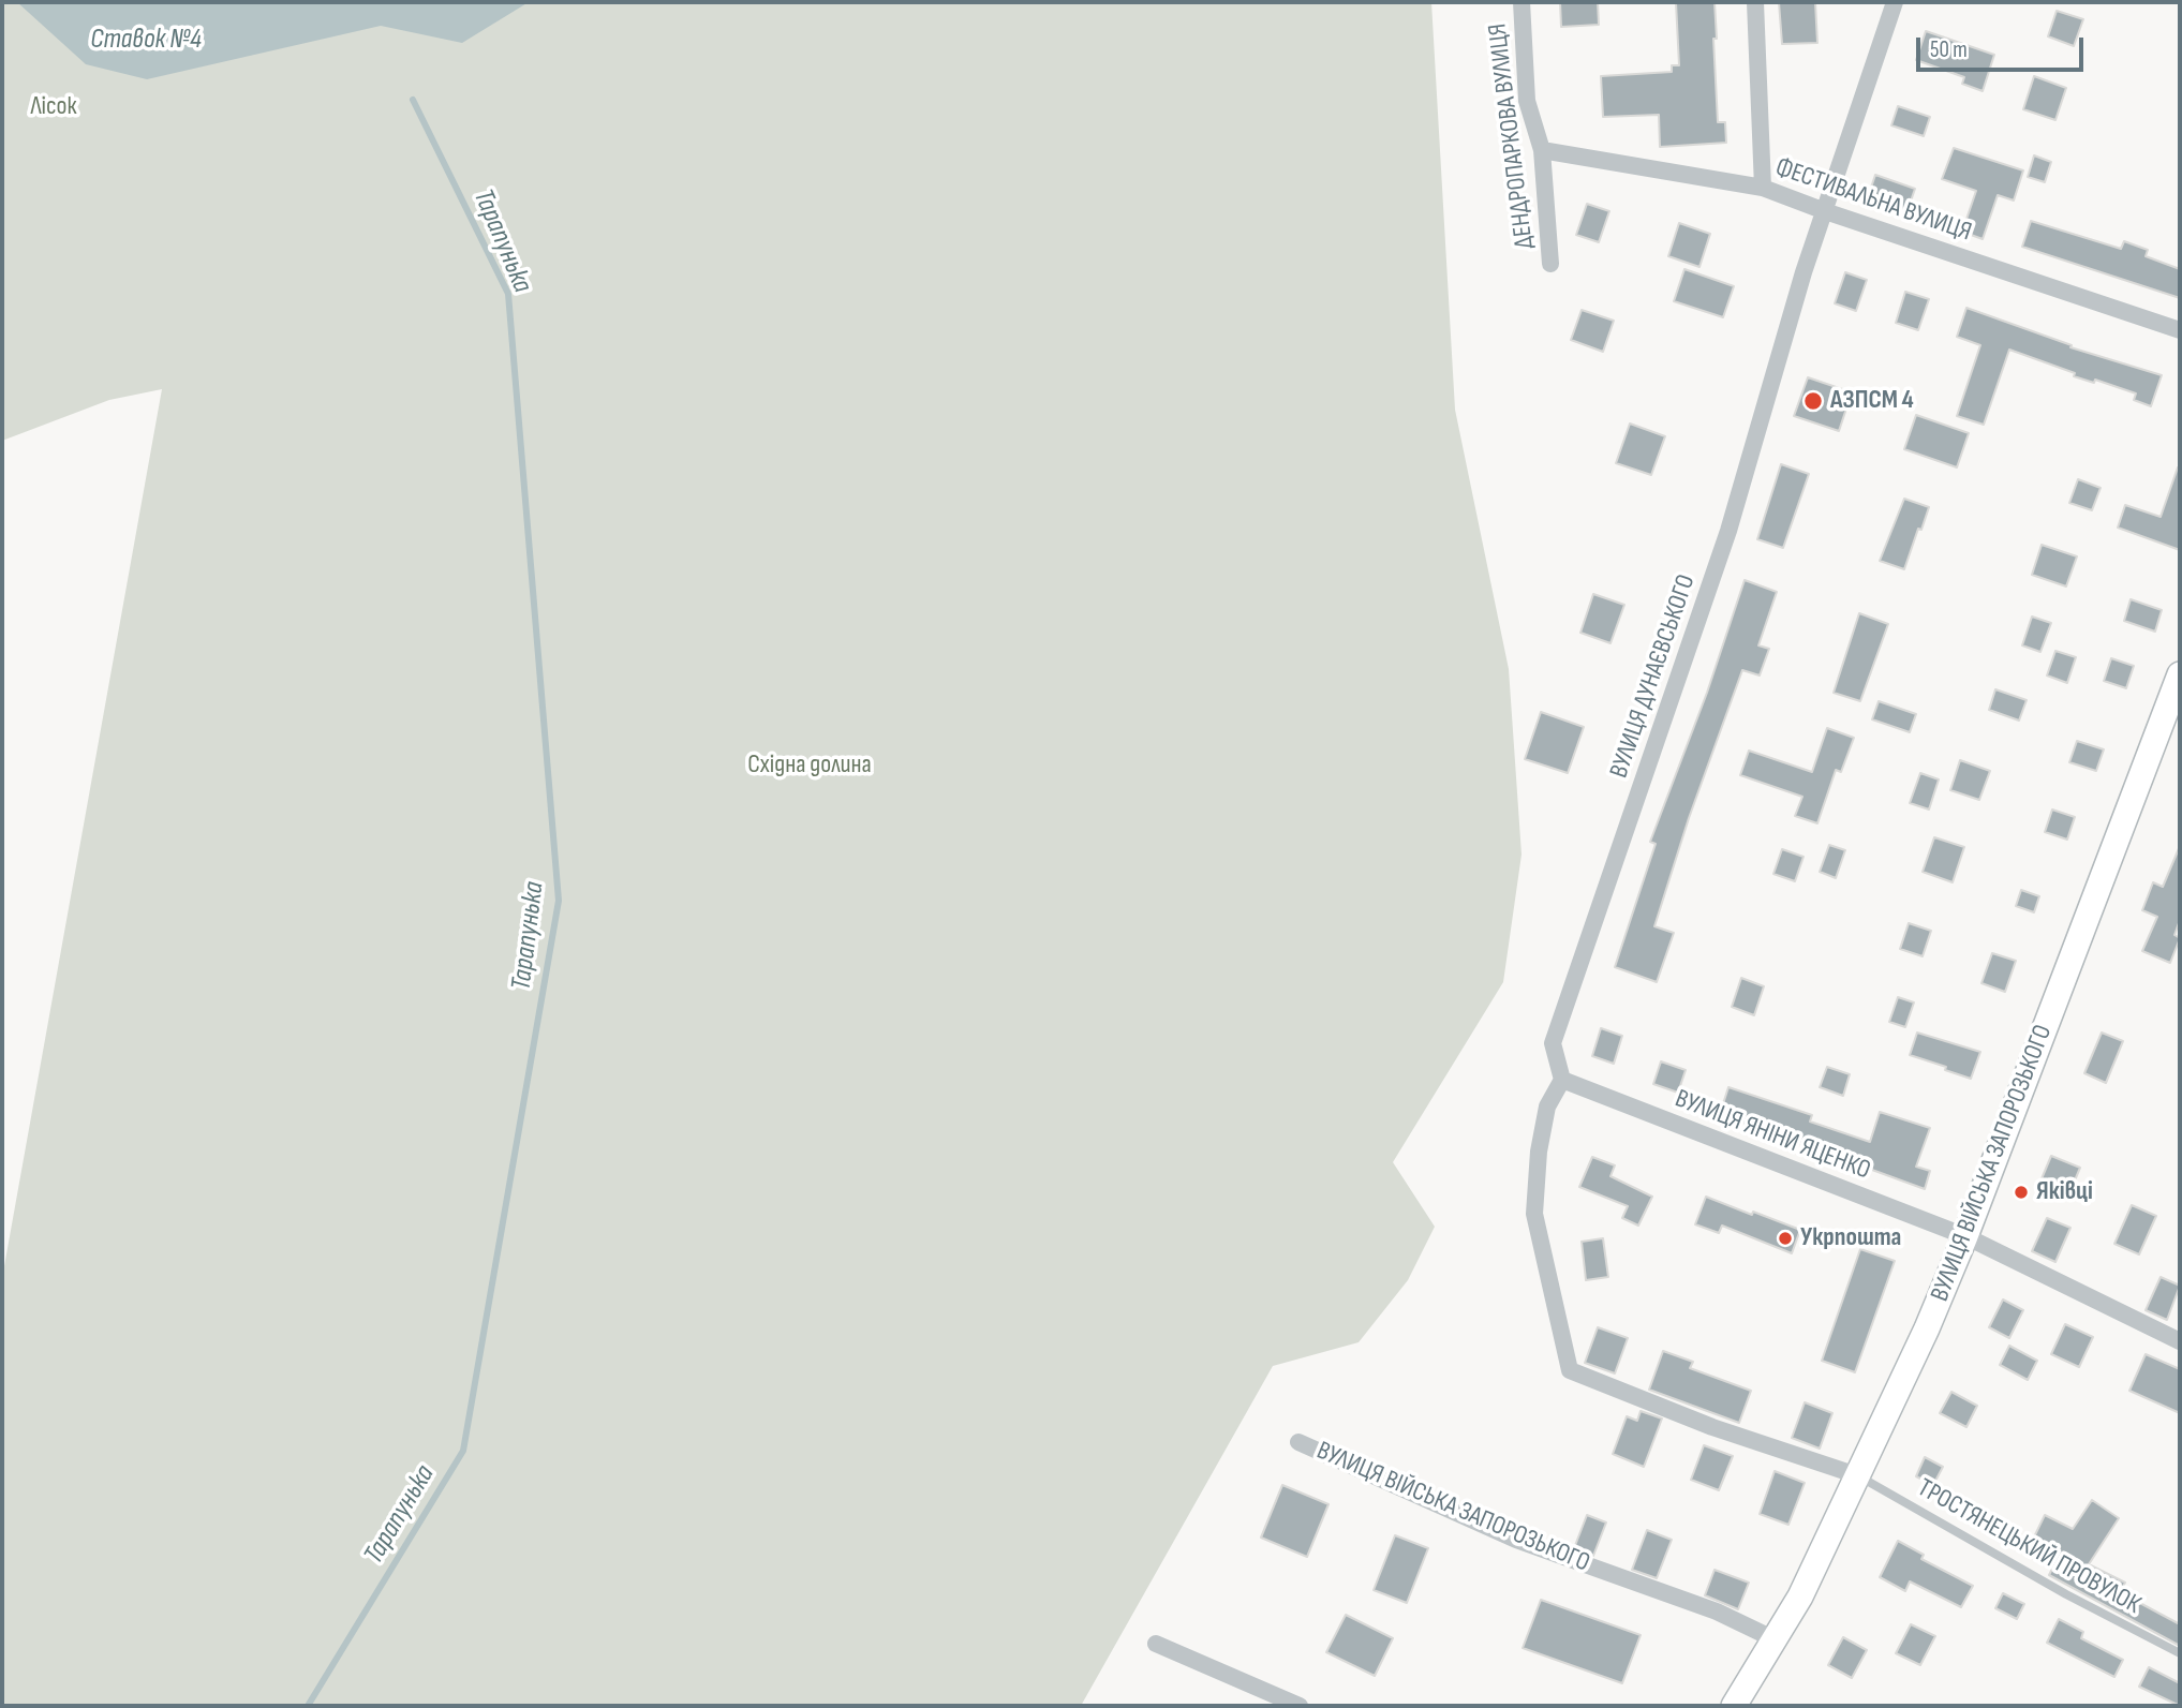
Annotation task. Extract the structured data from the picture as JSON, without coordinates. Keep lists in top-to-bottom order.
{
  "streets": {
    "street": [
      "ДЕНДРОПАРКОВА ВУЛИЦЯ",
      "ФЕСТИВАЛЬНА ВУЛИЦЯ",
      "ВУЛИЦЯ ДУНАЄВСЬКОГО",
      "ВУЛИЦЯ ЯНІНИ ЯЦЕНКО",
      "ВУЛИЦЯ ВІЙСЬКА ЗАПОРОЗЬКОГО"
    ],
    "lane": ["ТРОСТЯНЕЦЬКИЙ ПРОВУЛОК"]
  },
  "crossings": [
    ["ДЕНДРОПАРКОВА ВУЛИЦЯ", "ФЕСТИВАЛЬНА ВУЛИЦЯ"],
    ["ФЕСТИВАЛЬНА ВУЛИЦЯ", "ВУЛИЦЯ ДУНАЄВСЬКОГО"],
    ["ВУЛИЦЯ ДУНАЄВСЬКОГО", "ВУЛИЦЯ ЯНІНИ ЯЦЕНКО"],
    ["ВУЛИЦЯ ЯНІНИ ЯЦЕНКО", "ВУЛИЦЯ ВІЙСЬКА ЗАПОРОЗЬКОГО"],
    ["ВУЛИЦЯ ВІЙСЬКА ЗАПОРОЗЬКОГО", "ТРОСТЯНЕЦЬКИЙ ПРОВУЛОК"]
  ],
  "water": ["Ставок №4", "Тарапунька"],
  "parks": ["Лісок", "Східна долина"],
  "places": ["АЗПСМ 4", "Яківці", "Укрпошта"],
  "scale_bar": "50 m"
}
